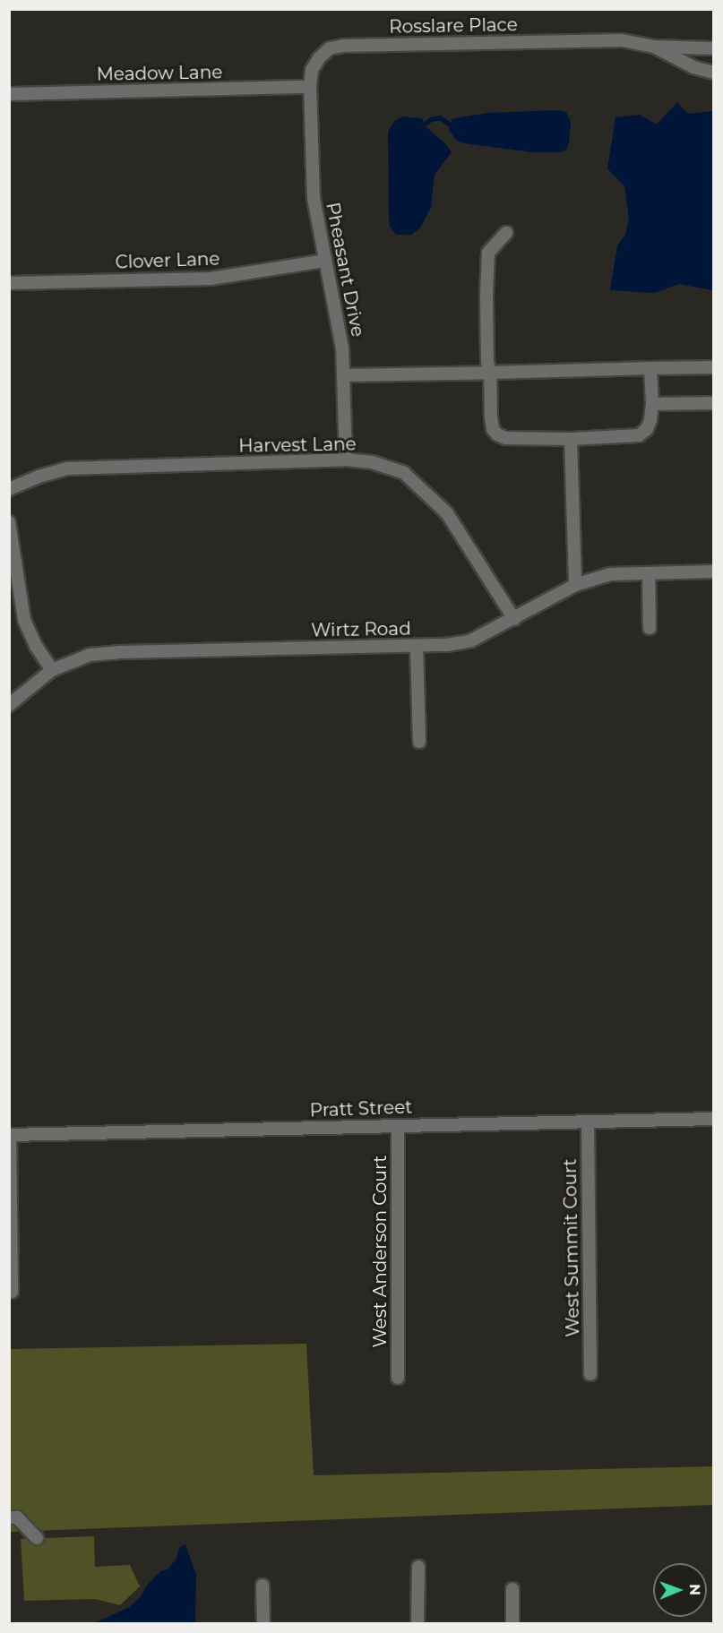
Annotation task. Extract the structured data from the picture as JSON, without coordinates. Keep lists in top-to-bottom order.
{
  "streets": {
    "street": [
      "Rosslare Place",
      "Meadow Lane",
      "Clover Lane",
      "Pheasant Drive",
      "Harvest Lane",
      "Wirtz Road",
      "Pratt Street",
      "West Summit Court",
      "West Anderson Court"
    ]
  },
  "crossings": [
    ["Rosslare Place", "Meadow Lane"],
    ["Rosslare Place", "Pheasant Drive"],
    ["Meadow Lane", "Pheasant Drive"],
    ["Clover Lane", "Pheasant Drive"],
    ["Pheasant Drive", "Harvest Lane"],
    ["Harvest Lane", "Wirtz Road"],
    ["Pratt Street", "West Summit Court"],
    ["Pratt Street", "West Anderson Court"]
  ],
  "north": "right"
}
